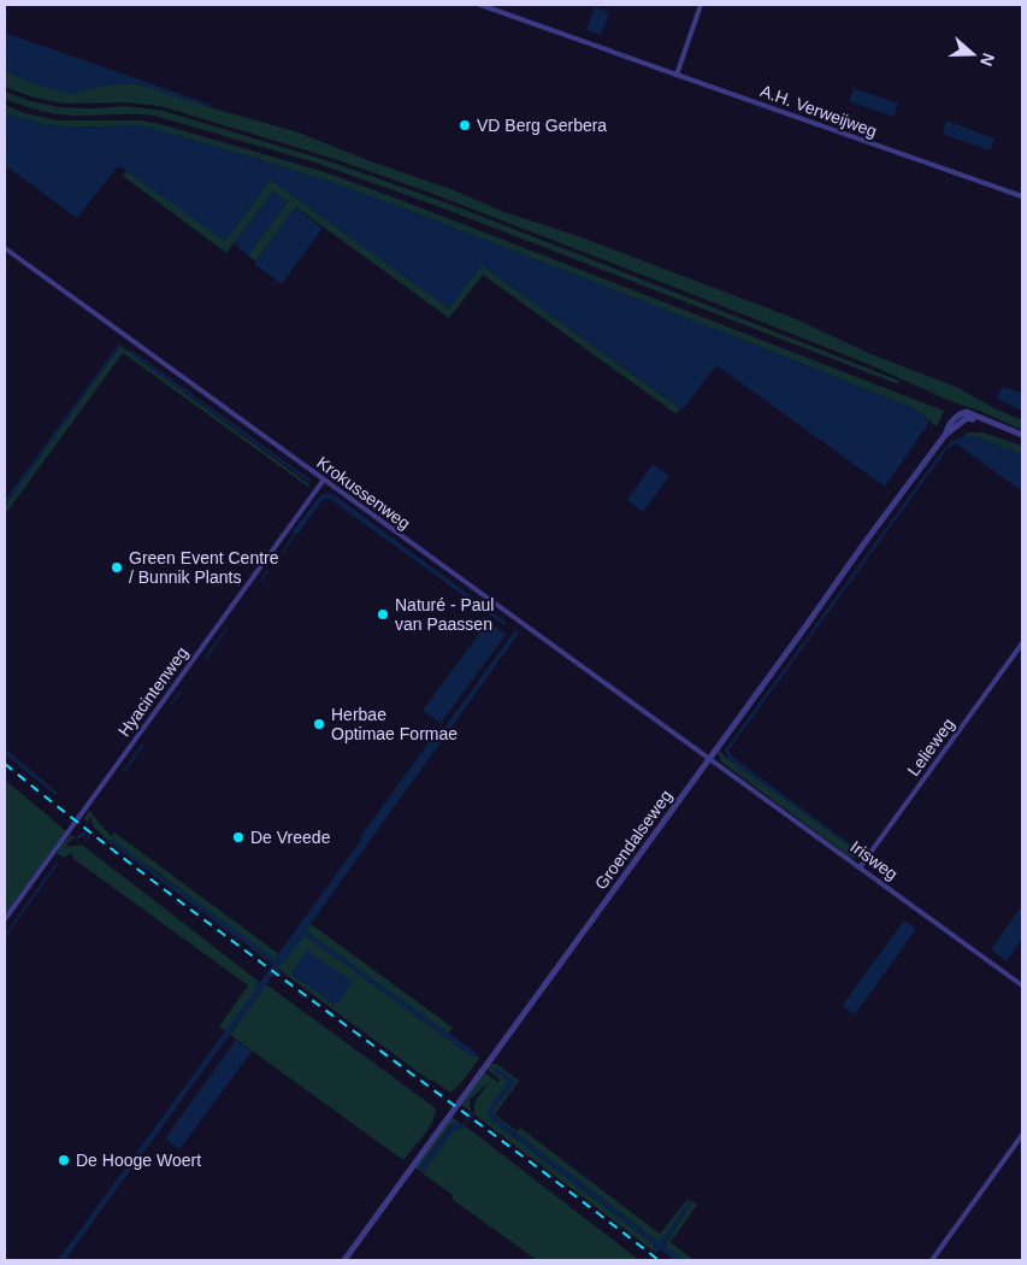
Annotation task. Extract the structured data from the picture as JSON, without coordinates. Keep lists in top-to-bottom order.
{
  "streets": {
    "street": [
      "A.H. Verweijweg",
      "Krokussenweg",
      "Hyacintenweg",
      "Lelieweg",
      "Groendalseweg",
      "Irisweg"
    ]
  },
  "crossings": [
    ["Krokussenweg", "Hyacintenweg"],
    ["Krokussenweg", "Groendalseweg"],
    ["Krokussenweg", "Irisweg"],
    ["Lelieweg", "Irisweg"],
    ["Groendalseweg", "Irisweg"]
  ],
  "places": [
    "VD Berg Gerbera",
    "Green Event Centre / Bunnik Plants",
    "Naturé - Paul van Paassen",
    "Herbae Optimae Formae",
    "De Vreede",
    "De Hooge Woert"
  ],
  "north": "right"
}
